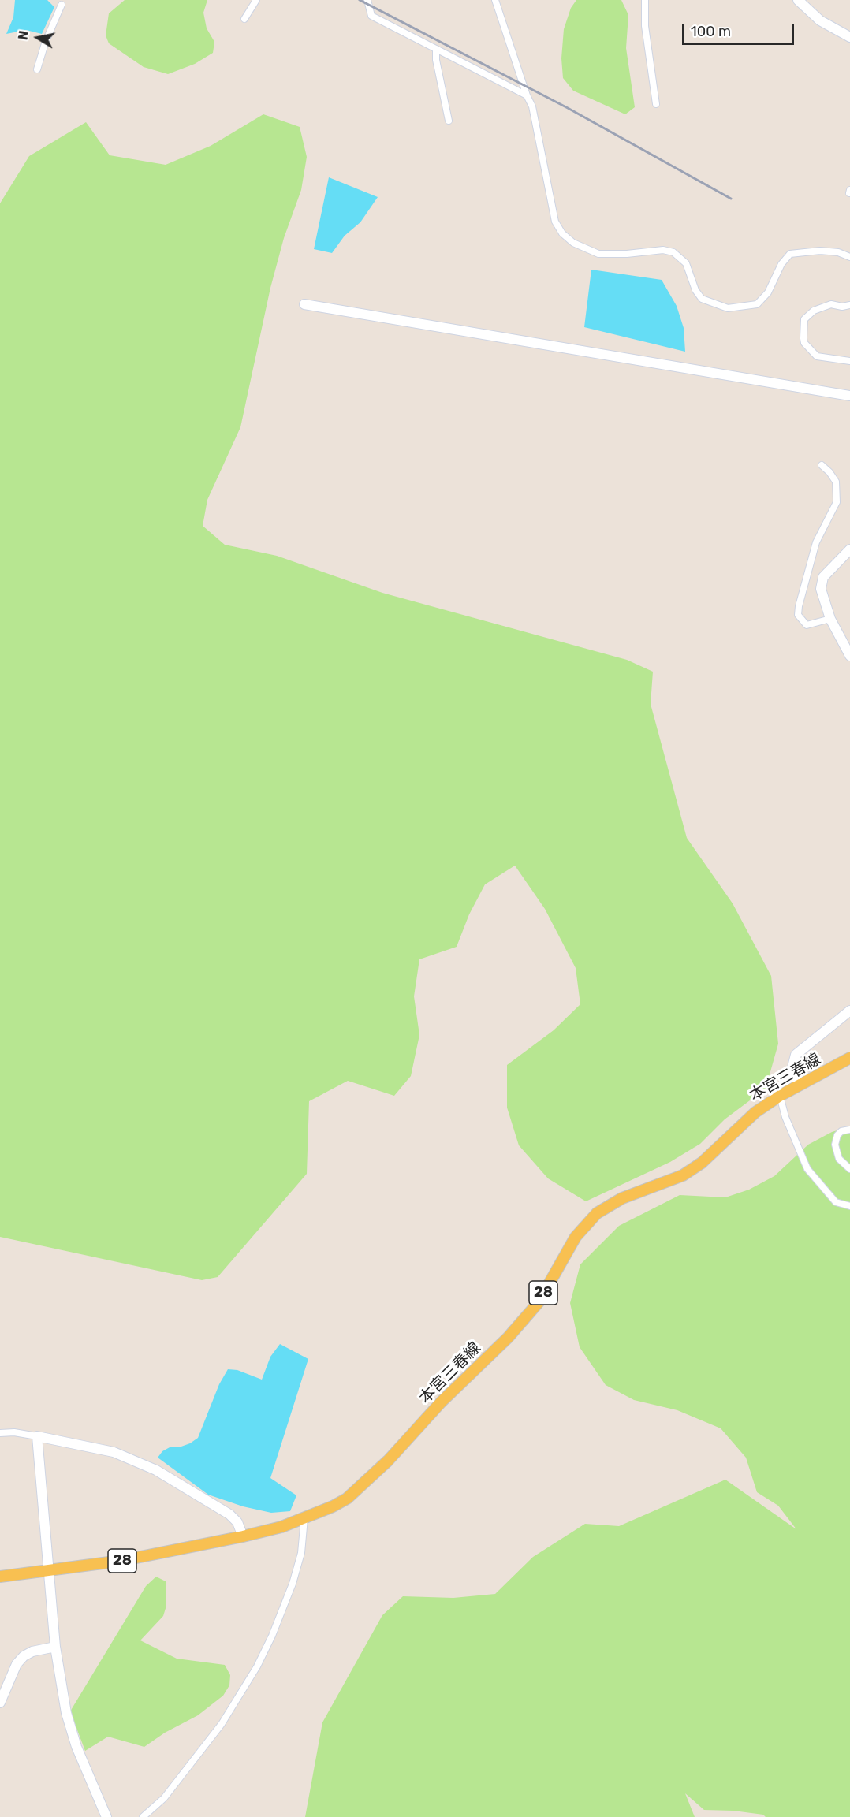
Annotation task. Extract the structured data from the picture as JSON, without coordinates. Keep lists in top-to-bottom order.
{
  "streets": {
    "main road": ["本宮三春線", "28"]
  },
  "scale_bar": "100 m",
  "north": "left"
}
